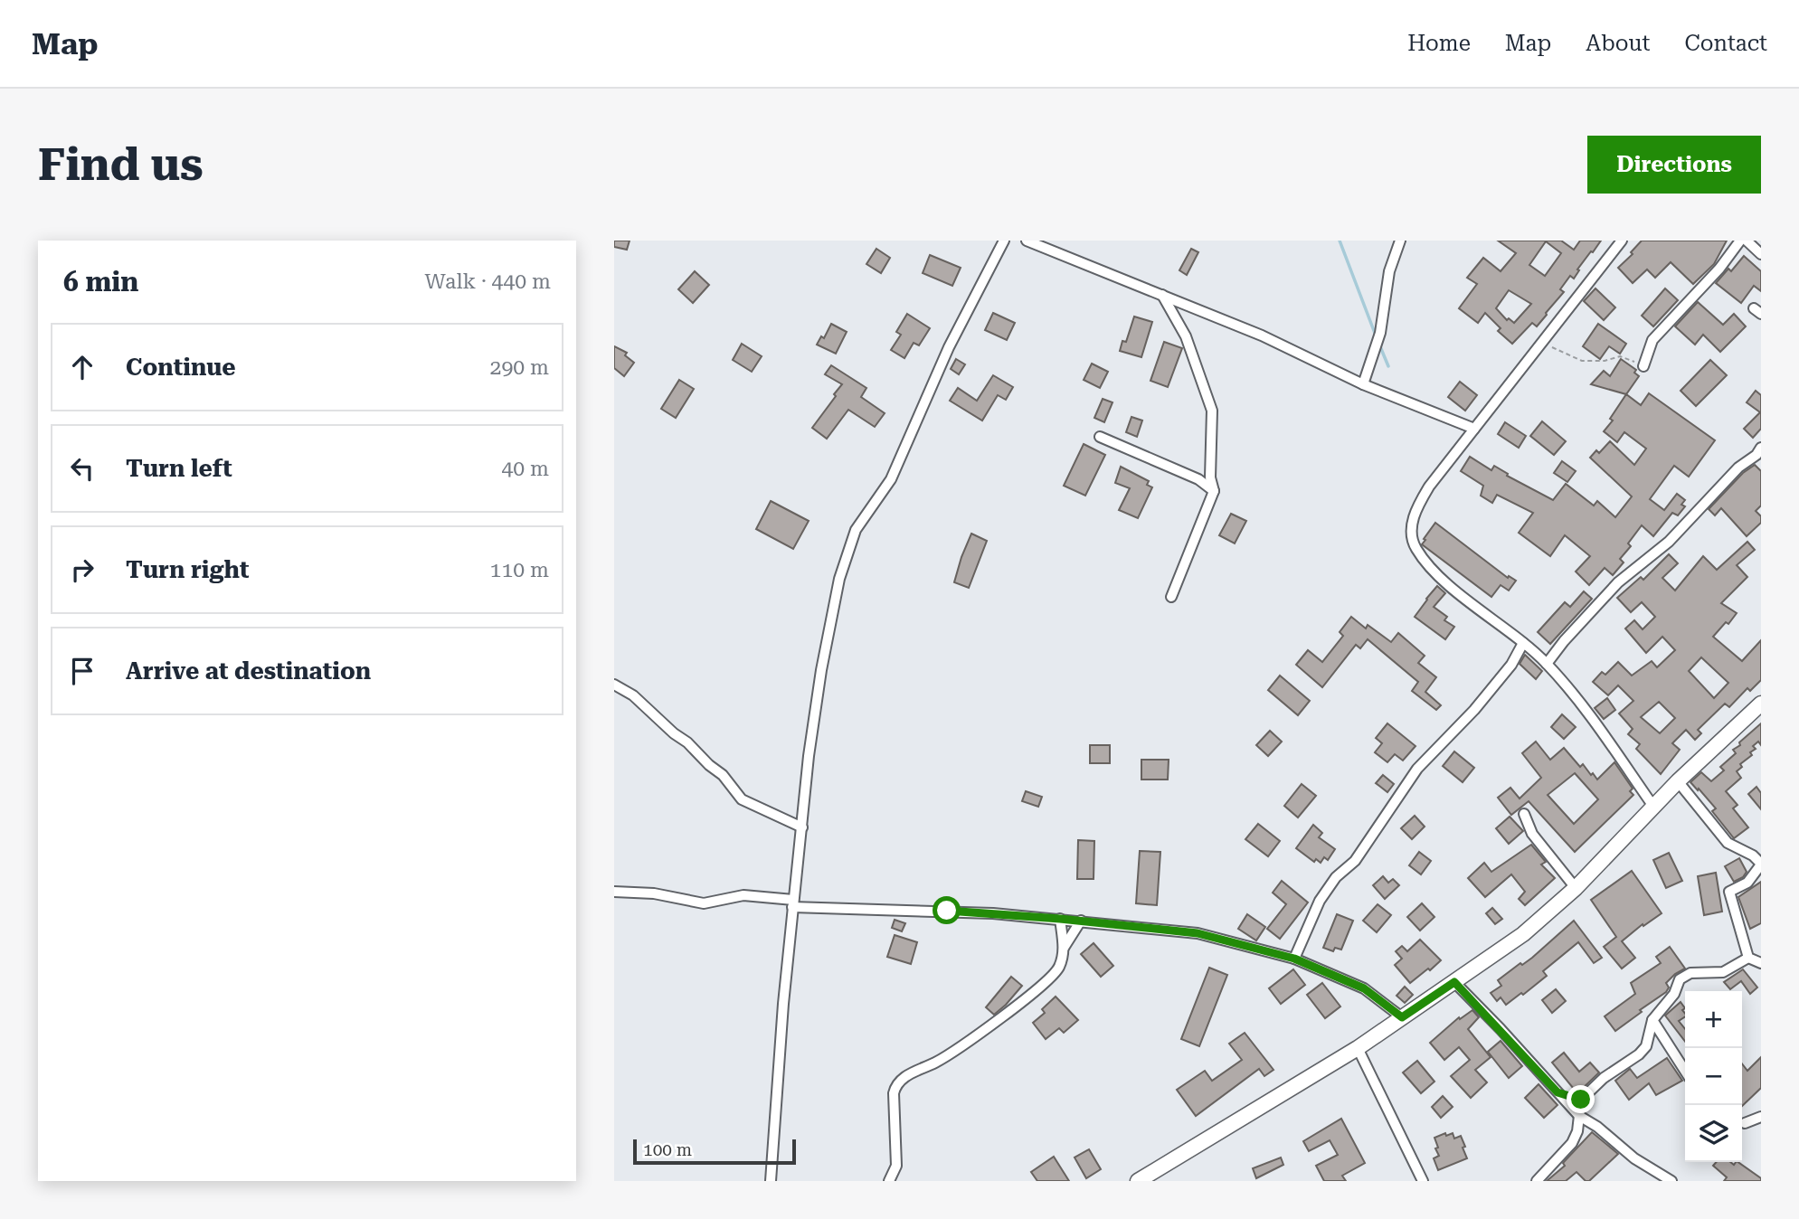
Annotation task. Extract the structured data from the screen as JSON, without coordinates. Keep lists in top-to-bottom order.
{
  "scale_bar": "100 m",
  "page": {
    "header": "Map",
    "nav": [
      "Home",
      "Map",
      "About",
      "Contact"
    ],
    "buttons": "Directions",
    "title": "Find us",
    "heading": ["6 min", "Walk · 440 m"],
    "list": [
      ["Continue", "290 m"],
      ["Turn left", "40 m"],
      ["Turn right", "110 m"],
      "Arrive at destination"
    ],
    "map_buttons": ["+", "−"],
    "scale": "100 m"
  }
}
